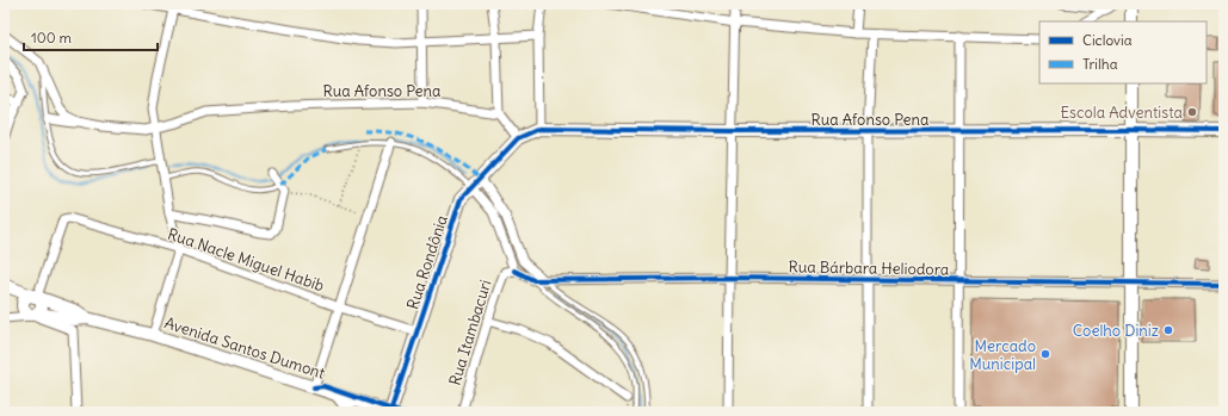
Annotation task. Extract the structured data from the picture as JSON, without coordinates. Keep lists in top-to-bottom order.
{
  "streets": {
    "street": [
      "Rua Afonso Pena",
      "Rua Nacle Miguel Habib",
      "Rua Rondônia",
      "Rua Bárbara Heliodora",
      "Rua Itambacuri",
      "Avenida Santos Dumont"
    ]
  },
  "crossings": [
    ["Rua Afonso Pena", "Rua Rondônia"],
    ["Rua Nacle Miguel Habib", "Rua Rondônia"],
    ["Rua Nacle Miguel Habib", "Avenida Santos Dumont"],
    ["Rua Rondônia", "Avenida Santos Dumont"],
    ["Rua Bárbara Heliodora", "Rua Itambacuri"]
  ],
  "places": ["Escola Adventista", "Coelho Diniz", "Mercado Municipal"],
  "legend": ["Ciclovia", "Trilha"],
  "scale_bar": "100 m"
}
